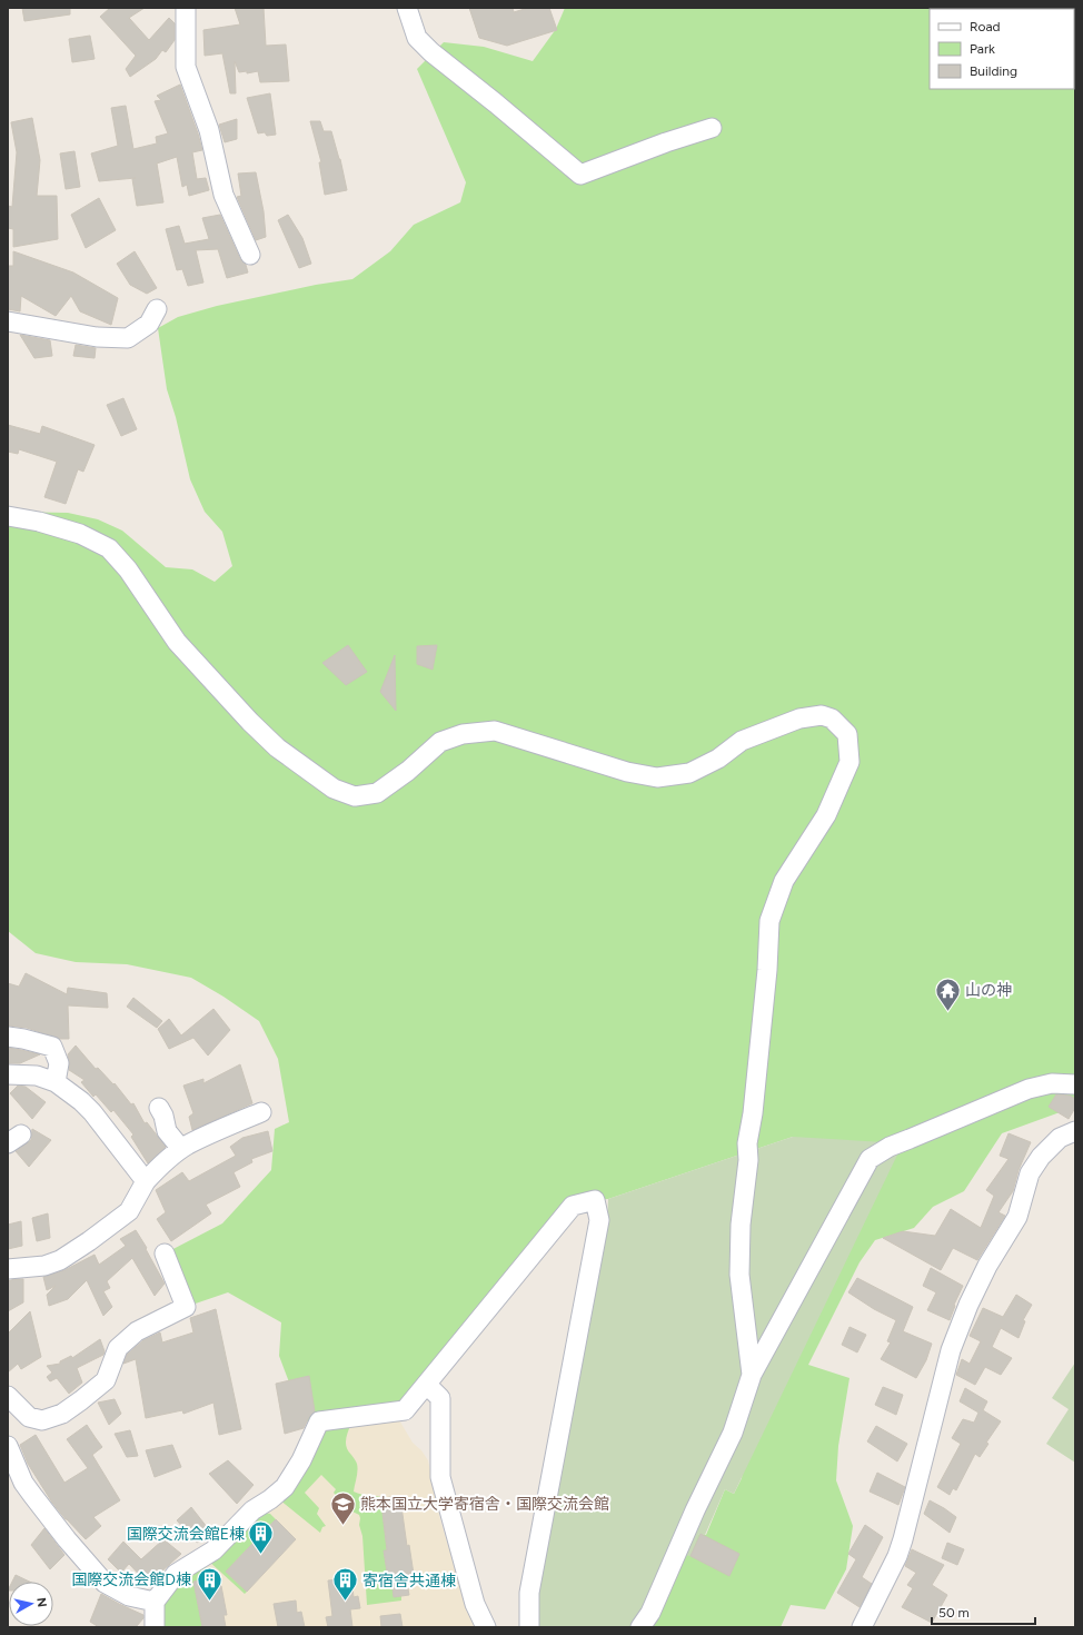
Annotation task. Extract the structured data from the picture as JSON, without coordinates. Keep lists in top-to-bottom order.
{
  "places": {
    "temple": ["山の神"],
    "school or university": ["熊本国立大学寄宿舎・国際交流会館"],
    "building": ["国際交流会館E棟", "国際交流会館D棟", "寄宿舎共通棟"]
  },
  "legend": ["Road", "Park", "Building"],
  "scale_bar": "50 m",
  "north": "right"
}
